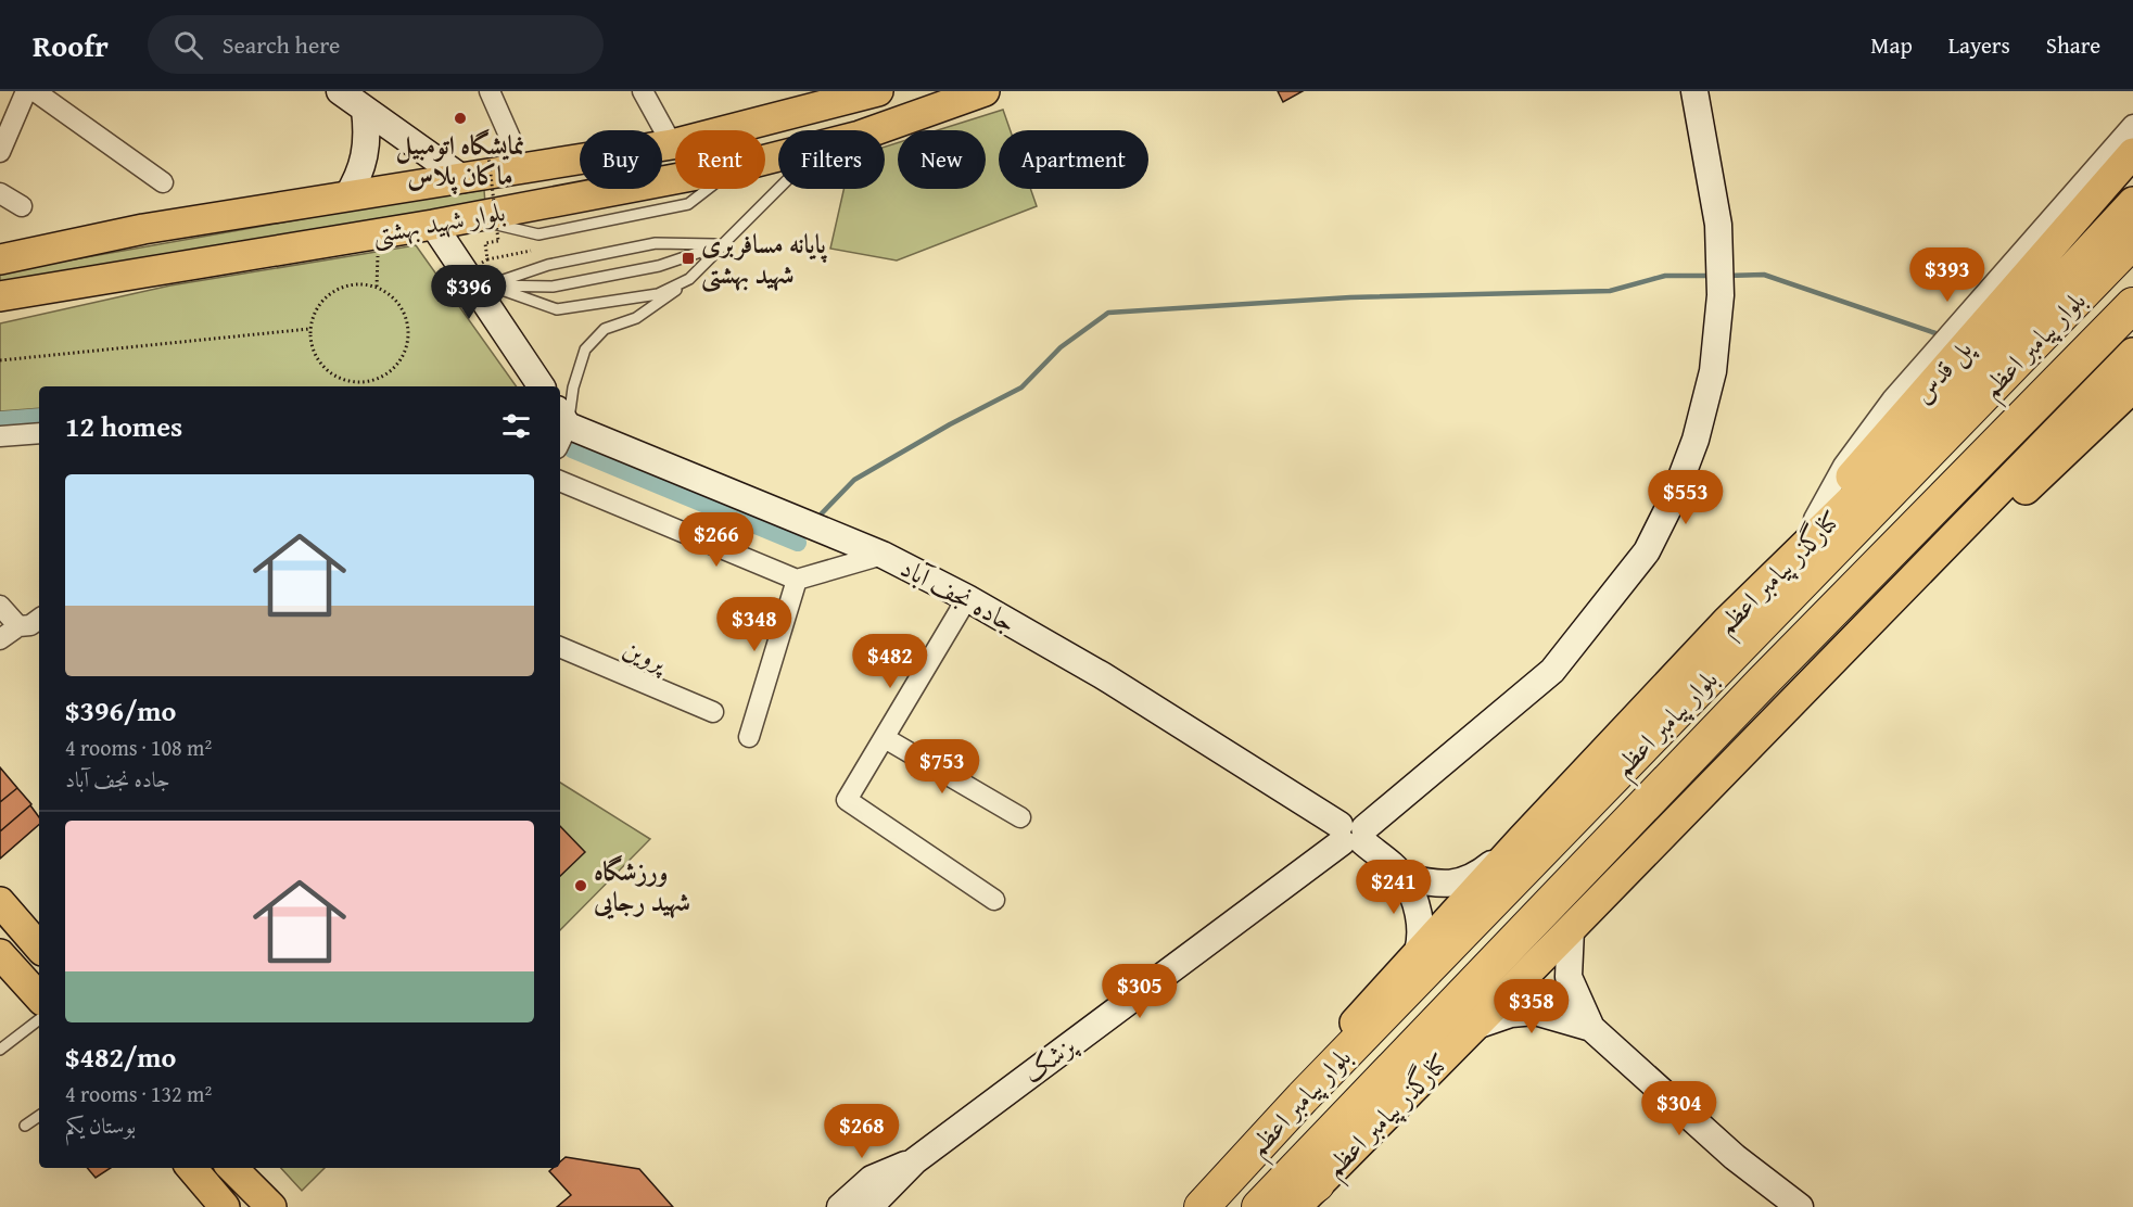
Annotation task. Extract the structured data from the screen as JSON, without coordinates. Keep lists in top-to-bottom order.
{
  "streets": {
    "highway": ["بلوار پیامبر اعظم"],
    "main road": ["بلوار شهید بهشتی", "پل قدس", "کنارگذر پیامبر اعظم"],
    "street": ["جاده نجف آباد", "پروین", "پزشک"]
  },
  "crossings": [
    ["بلوار پیامبر اعظم", "کنارگذر پیامبر اعظم"],
    ["پل قدس", "کنارگذر پیامبر اعظم"],
    ["جاده نجف آباد", "پزشک"]
  ],
  "places": {
    "other": ["نمایشگاه اتومبیل ماکان پلاس", "ورزشگاه شهید رجایی"],
    "transit": ["پایانه مسافربری شهید بهشتی"]
  },
  "page": {
    "header": "Roofr",
    "search": "Search here",
    "nav": ["Map", "Layers", "Share"],
    "chip": [
      "Buy",
      "Rent",
      "Filters",
      "New",
      "Apartment"
    ],
    "price": [
      "$393",
      "$396",
      "$553",
      "$266",
      "$348",
      "$482",
      "$753",
      "$241",
      "$305",
      "$358",
      "$304",
      "$268"
    ],
    "heading": "12 homes",
    "list": [
      {
        "name": "$396/mo",
        "note": "4 rooms · 108 m² · جاده نجف آباد"
      },
      {
        "name": "$482/mo",
        "note": "4 rooms · 132 m² · بوستان یکم"
      }
    ]
  }
}
